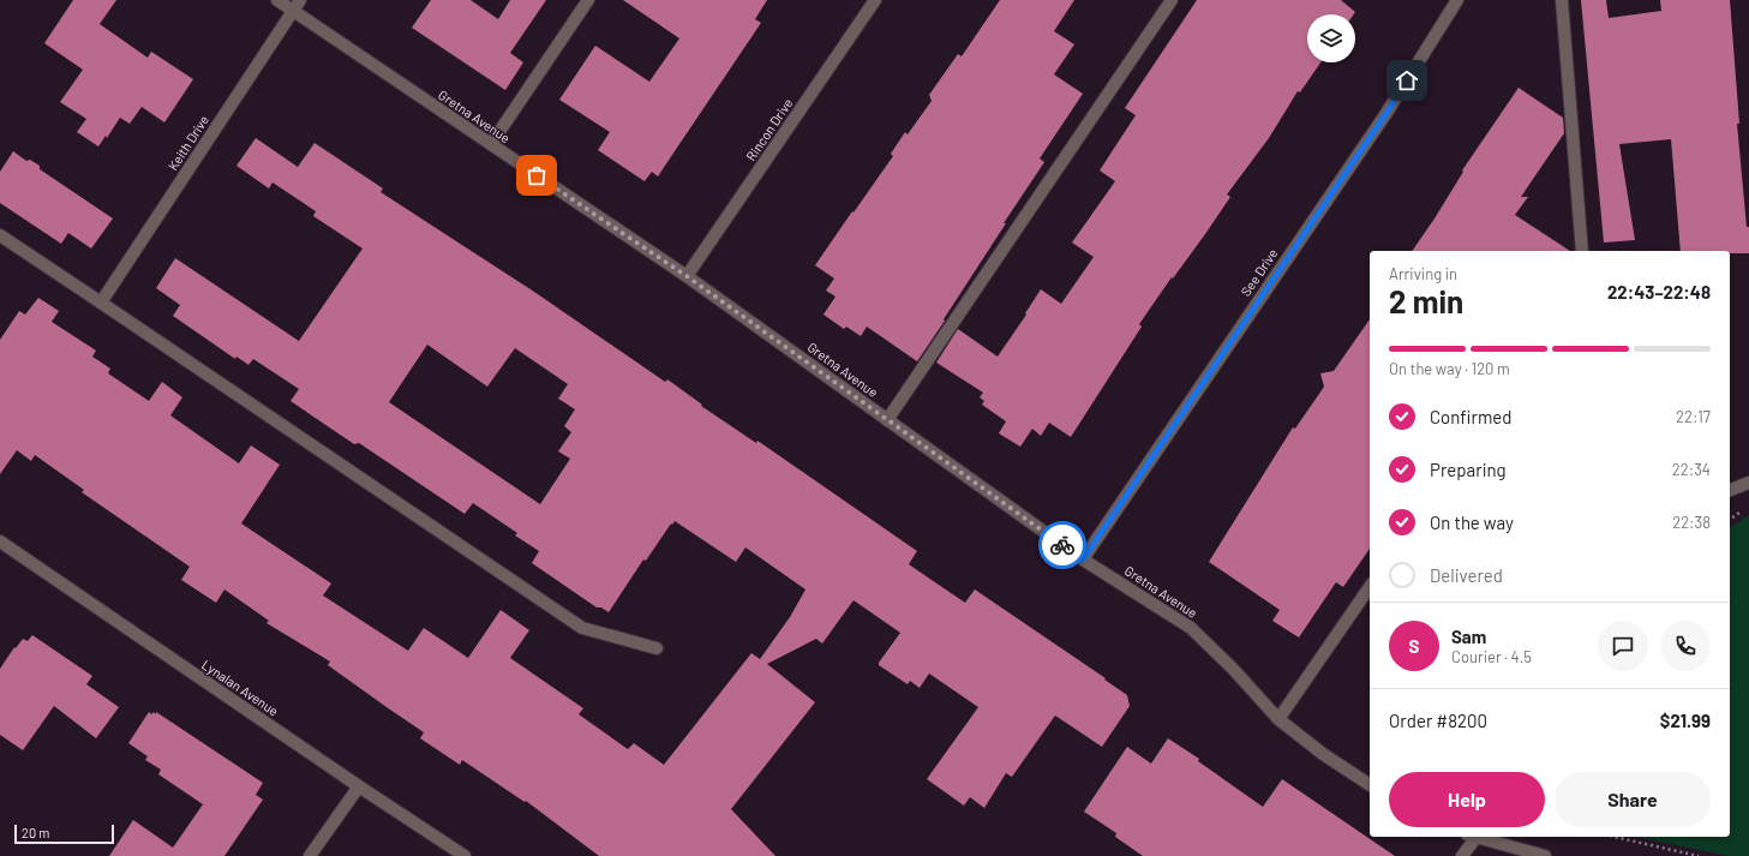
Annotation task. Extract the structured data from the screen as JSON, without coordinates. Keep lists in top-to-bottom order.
{
  "streets": {
    "street": [
      "Gretna Avenue",
      "Rincon Drive",
      "Keith Drive",
      "See Drive",
      "Lynalan Avenue"
    ]
  },
  "crossings": [
    ["Gretna Avenue", "Rincon Drive"],
    ["Gretna Avenue", "Keith Drive"],
    ["Gretna Avenue", "See Drive"]
  ],
  "scale_bar": "20 m",
  "page": {
    "heading": ["2 min", "Arriving in", "22:43–22:48"],
    "panel": [
      "Sam",
      "Courier · 4.5",
      "Order #8200",
      "$21.99"
    ],
    "bar": "On the way · 120 m",
    "list": [
      ["Confirmed", "22:17"],
      ["Preparing", "22:34"],
      ["On the way", "22:38"],
      "Delivered"
    ],
    "round": "S",
    "buttons": ["Help", "Share"],
    "scale": "20 m"
  }
}
